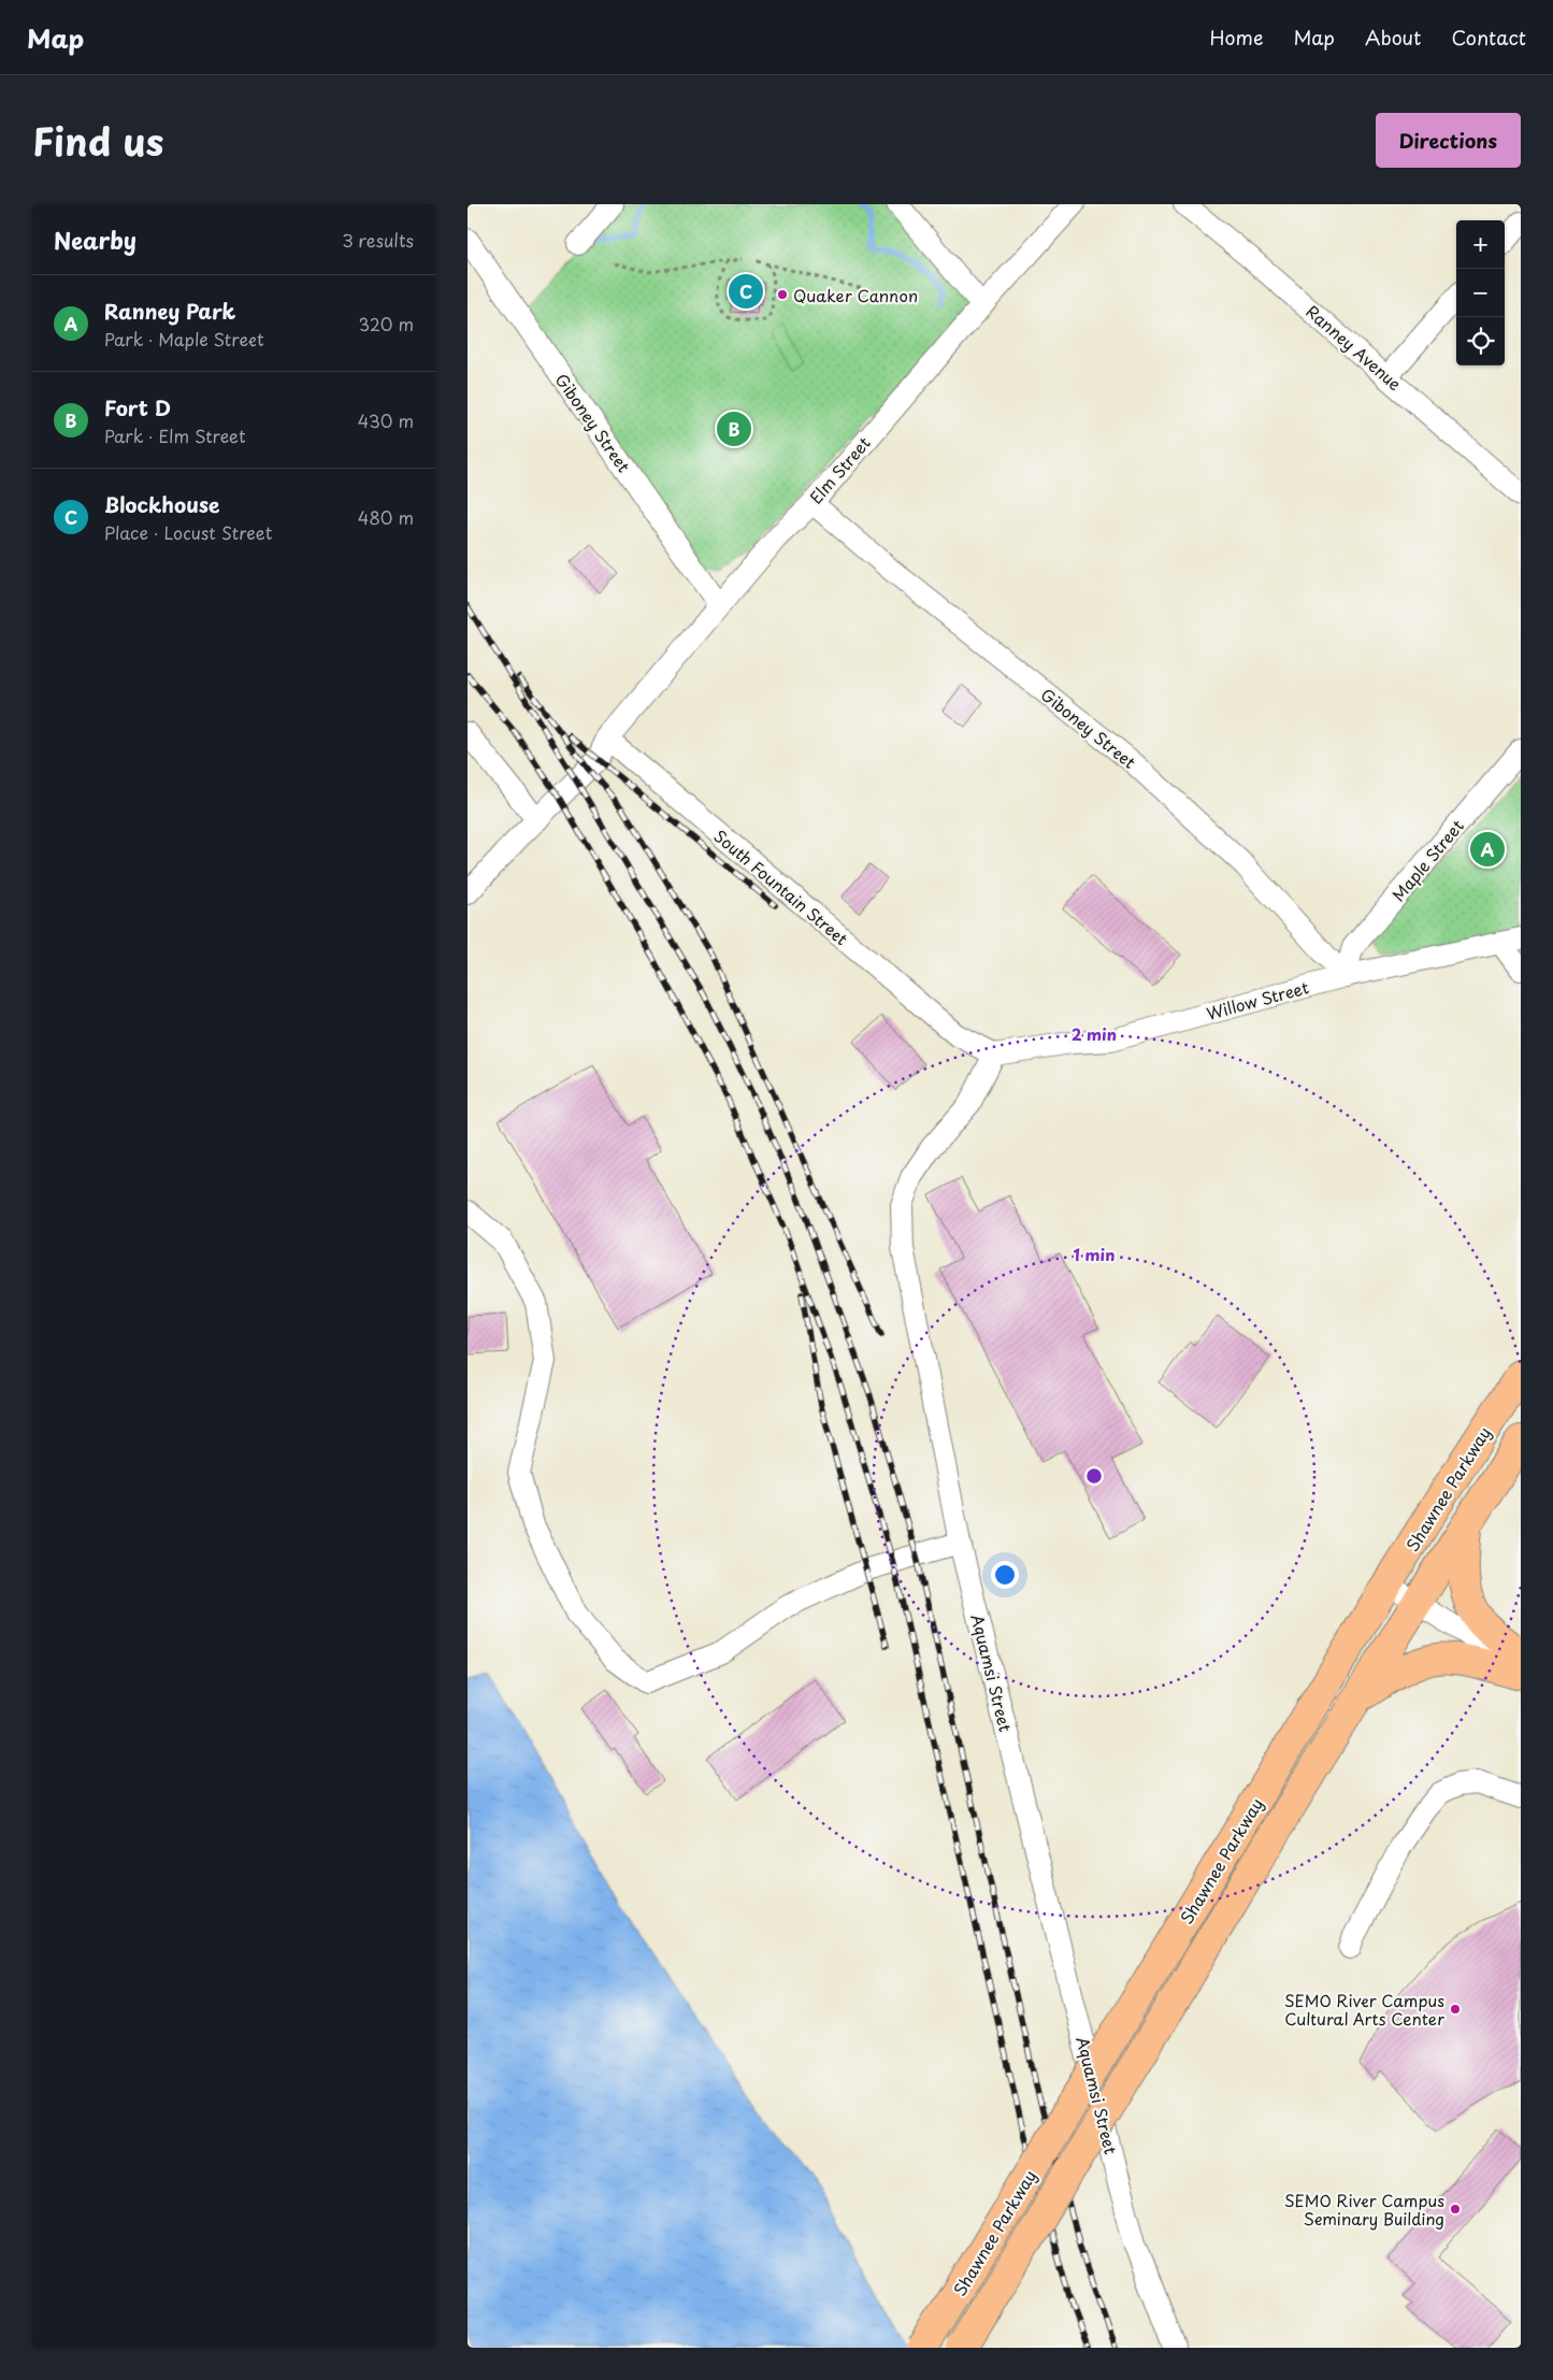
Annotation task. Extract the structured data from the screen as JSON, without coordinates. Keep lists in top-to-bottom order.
{
  "streets": {
    "highway": ["Shawnee Parkway"],
    "street": [
      "Ranney Avenue",
      "Giboney Street",
      "Elm Street",
      "Maple Street",
      "South Fountain Street",
      "Willow Street",
      "Aquamsi Street"
    ]
  },
  "crossings": [
    ["Giboney Street", "Elm Street"],
    ["Giboney Street", "Maple Street"],
    ["Giboney Street", "Willow Street"],
    ["Elm Street", "South Fountain Street"],
    ["Maple Street", "Willow Street"],
    ["South Fountain Street", "Willow Street"],
    ["South Fountain Street", "Aquamsi Street"],
    ["Willow Street", "Aquamsi Street"]
  ],
  "places": ["Quaker Cannon", "SEMO River Campus Cultural Arts Center", "SEMO River Campus Seminary Building"],
  "page": {
    "header": "Map",
    "nav": [
      "Home",
      "Map",
      "About",
      "Contact"
    ],
    "title": "Find us",
    "buttons": "Directions",
    "heading": ["Nearby", "3 results"],
    "map_buttons": ["+", "−"],
    "pins": ["C", "B", "A"],
    "list": [
      {
        "mark": "A",
        "name": "Ranney Park",
        "note": "Park · Maple Street",
        "value": "320 m"
      },
      {
        "mark": "B",
        "name": "Fort D",
        "note": "Park · Elm Street",
        "value": "430 m"
      },
      {
        "mark": "C",
        "name": "Blockhouse",
        "note": "Place · Locust Street",
        "value": "480 m"
      }
    ]
  },
  "rings": ["2 min", "1 min"]
}
